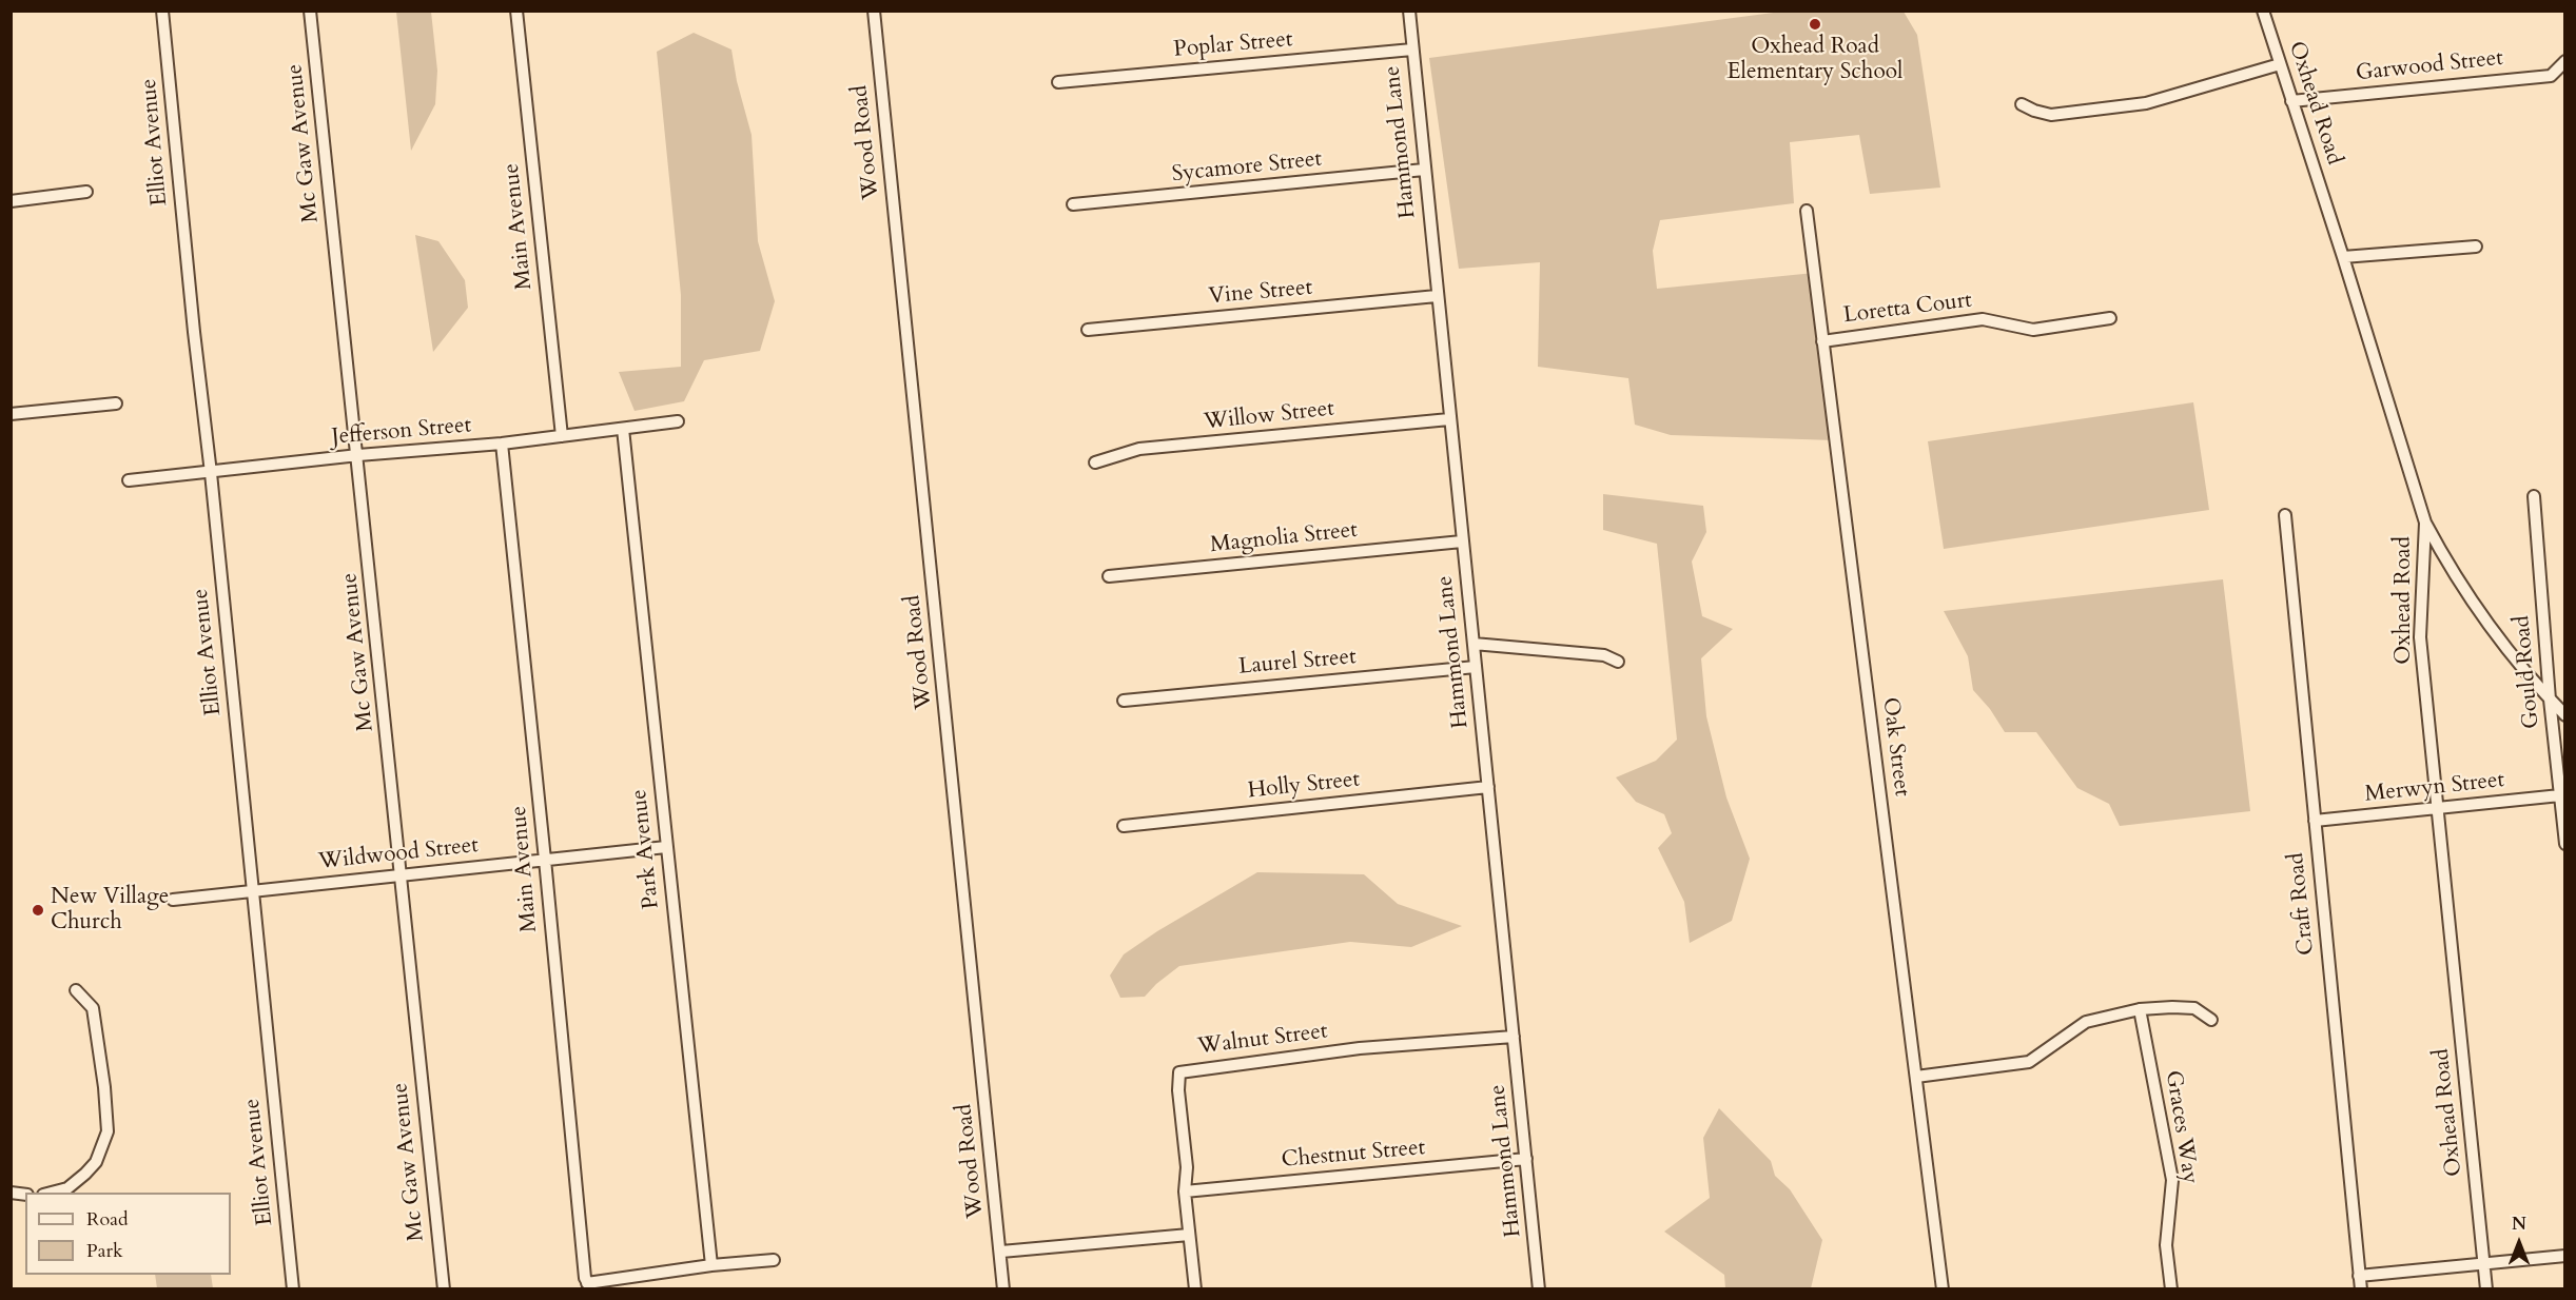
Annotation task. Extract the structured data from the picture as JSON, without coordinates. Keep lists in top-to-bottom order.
{
  "streets": {
    "street": [
      "Poplar Street",
      "Garwood Street",
      "Oxhead Road",
      "Elliot Avenue",
      "Wood Road",
      "Hammond Lane",
      "Mc Gaw Avenue",
      "Sycamore Street",
      "Main Avenue",
      "Vine Street",
      "Loretta Court",
      "Willow Street",
      "Jefferson Street",
      "Magnolia Street",
      "Laurel Street",
      "Gould Road",
      "Oak Street",
      "Holly Street",
      "Merwyn Street",
      "Park Avenue",
      "Wildwood Street",
      "Craft Road",
      "Walnut Street",
      "Graces Way",
      "Chestnut Street"
    ]
  },
  "crossings": [
    ["Poplar Street", "Hammond Lane"],
    ["Garwood Street", "Oxhead Road"],
    ["Oxhead Road", "Merwyn Street"],
    ["Elliot Avenue", "Jefferson Street"],
    ["Elliot Avenue", "Wildwood Street"],
    ["Hammond Lane", "Sycamore Street"],
    ["Hammond Lane", "Vine Street"],
    ["Hammond Lane", "Willow Street"],
    ["Hammond Lane", "Magnolia Street"],
    ["Hammond Lane", "Laurel Street"],
    ["Hammond Lane", "Holly Street"],
    ["Hammond Lane", "Walnut Street"],
    ["Hammond Lane", "Chestnut Street"],
    ["Mc Gaw Avenue", "Jefferson Street"],
    ["Mc Gaw Avenue", "Wildwood Street"],
    ["Main Avenue", "Jefferson Street"],
    ["Main Avenue", "Wildwood Street"],
    ["Loretta Court", "Oak Street"],
    ["Jefferson Street", "Park Avenue"],
    ["Gould Road", "Merwyn Street"],
    ["Merwyn Street", "Craft Road"],
    ["Park Avenue", "Wildwood Street"],
    ["Walnut Street", "Chestnut Street"]
  ],
  "places": ["Oxhead Road Elementary School", "New Village Church"],
  "legend": ["Road", "Park"],
  "north": "top"
}
